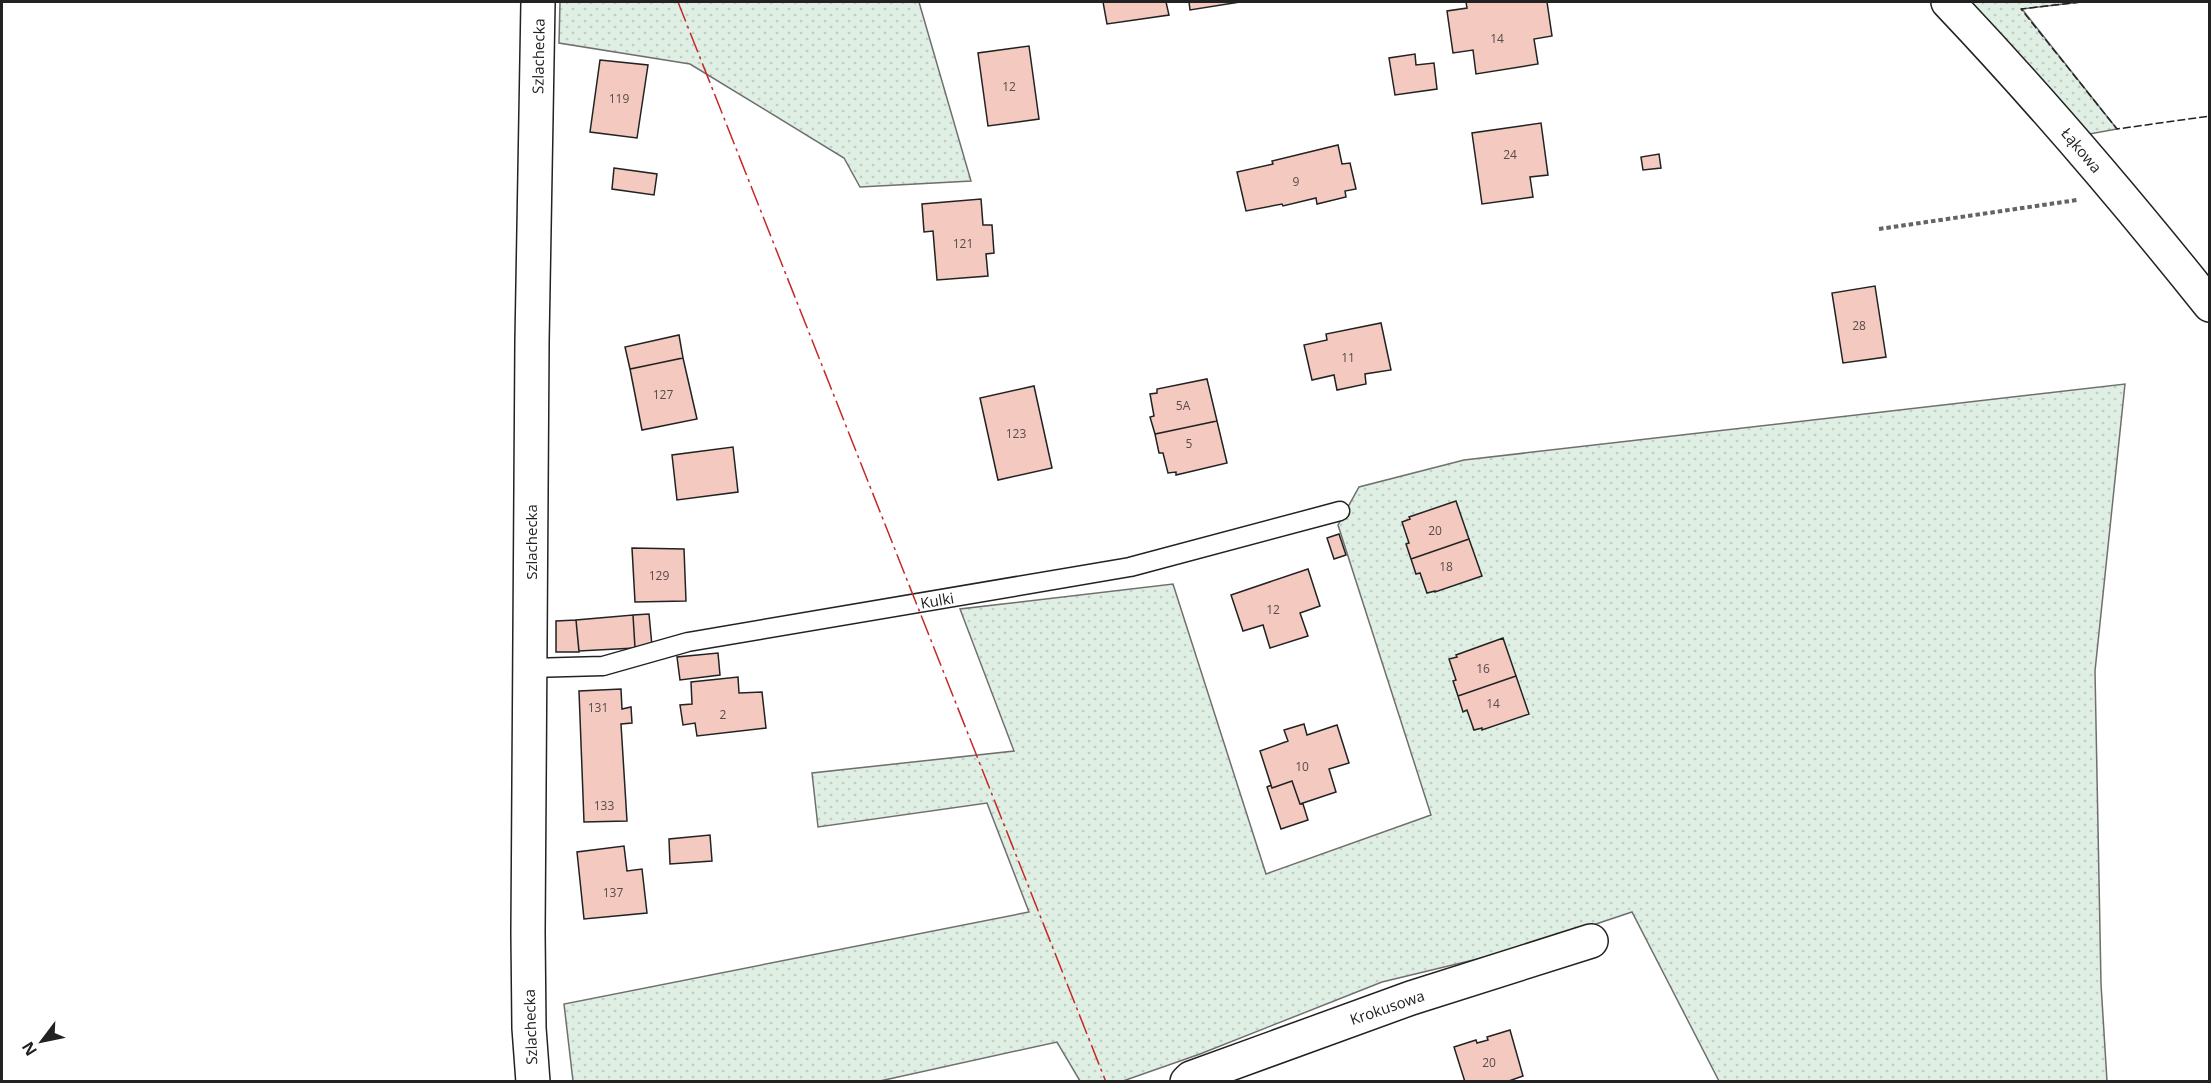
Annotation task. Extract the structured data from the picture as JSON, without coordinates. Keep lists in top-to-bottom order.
{
  "streets": {
    "street": ["Szlachecka", "Łąkowa", "Krokusowa"],
    "lane": ["Kulki"]
  },
  "crossings": [
    ["Szlachecka", "Kulki"]
  ],
  "house_numbers": [
    "14",
    "12",
    "119",
    "24",
    "9",
    "121",
    "28",
    "11",
    "127",
    "5A",
    "123",
    "5",
    "20",
    "18",
    "129",
    "12",
    "16",
    "14",
    "131",
    "2",
    "10",
    "133",
    "137",
    "20"
  ],
  "north": "bottom left"
}
